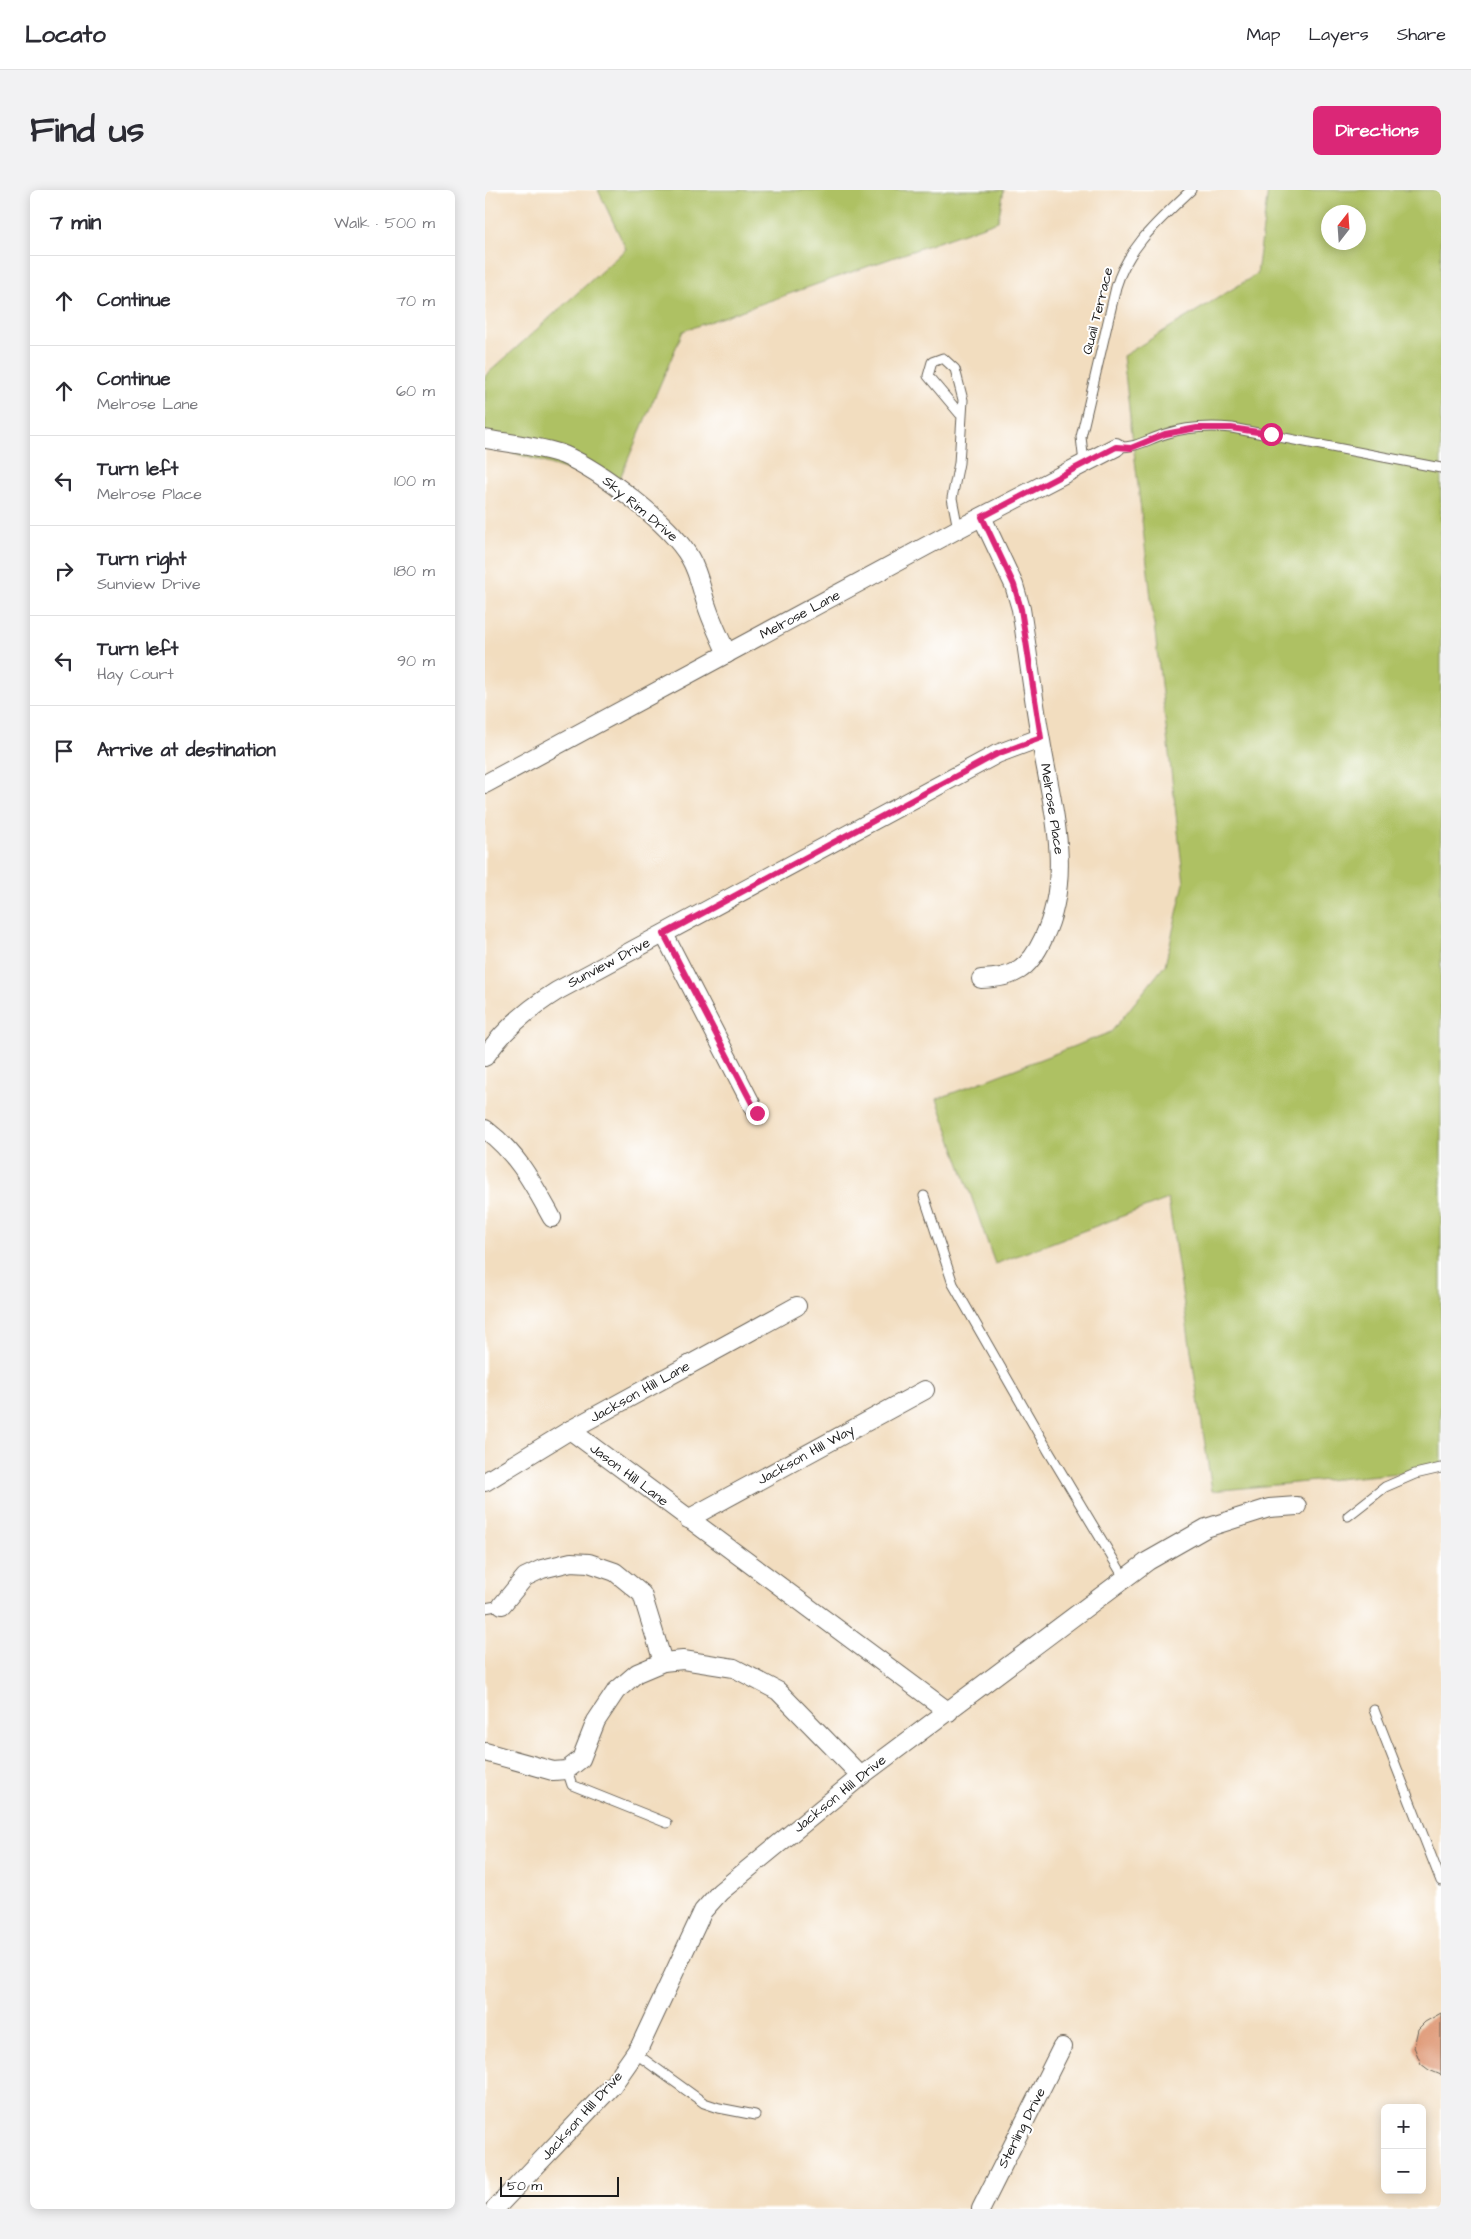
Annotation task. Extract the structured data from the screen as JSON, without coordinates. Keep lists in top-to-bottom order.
{
  "streets": {
    "street": [
      "Sky Rim Drive",
      "Melrose Lane",
      "Melrose Place",
      "Sunview Drive",
      "Jackson Hill Lane",
      "Jackson Hill Way",
      "Jason Hill Lane",
      "Jackson Hill Drive",
      "Sterling Drive"
    ],
    "lane": ["Quail Terrace"]
  },
  "crossings": [
    ["Quail Terrace", "Melrose Lane"],
    ["Sky Rim Drive", "Melrose Lane"],
    ["Melrose Lane", "Melrose Place"],
    ["Melrose Place", "Sunview Drive"],
    ["Jackson Hill Lane", "Jason Hill Lane"],
    ["Jackson Hill Way", "Jason Hill Lane"]
  ],
  "scale_bar": "50 m",
  "north": "top",
  "page": {
    "header": "Locato",
    "nav": ["Map", "Layers", "Share"],
    "title": "Find us",
    "buttons": "Directions",
    "heading": ["7 min", "Walk · 500 m"],
    "list": [
      ["Continue", "70 m"],
      ["Continue", "Melrose Lane", "60 m"],
      ["Turn left", "Melrose Place", "100 m"],
      ["Turn right", "Sunview Drive", "180 m"],
      ["Turn left", "Hay Court", "90 m"],
      "Arrive at destination"
    ],
    "map_buttons": ["+", "−"],
    "scale": "50 m"
  }
}
